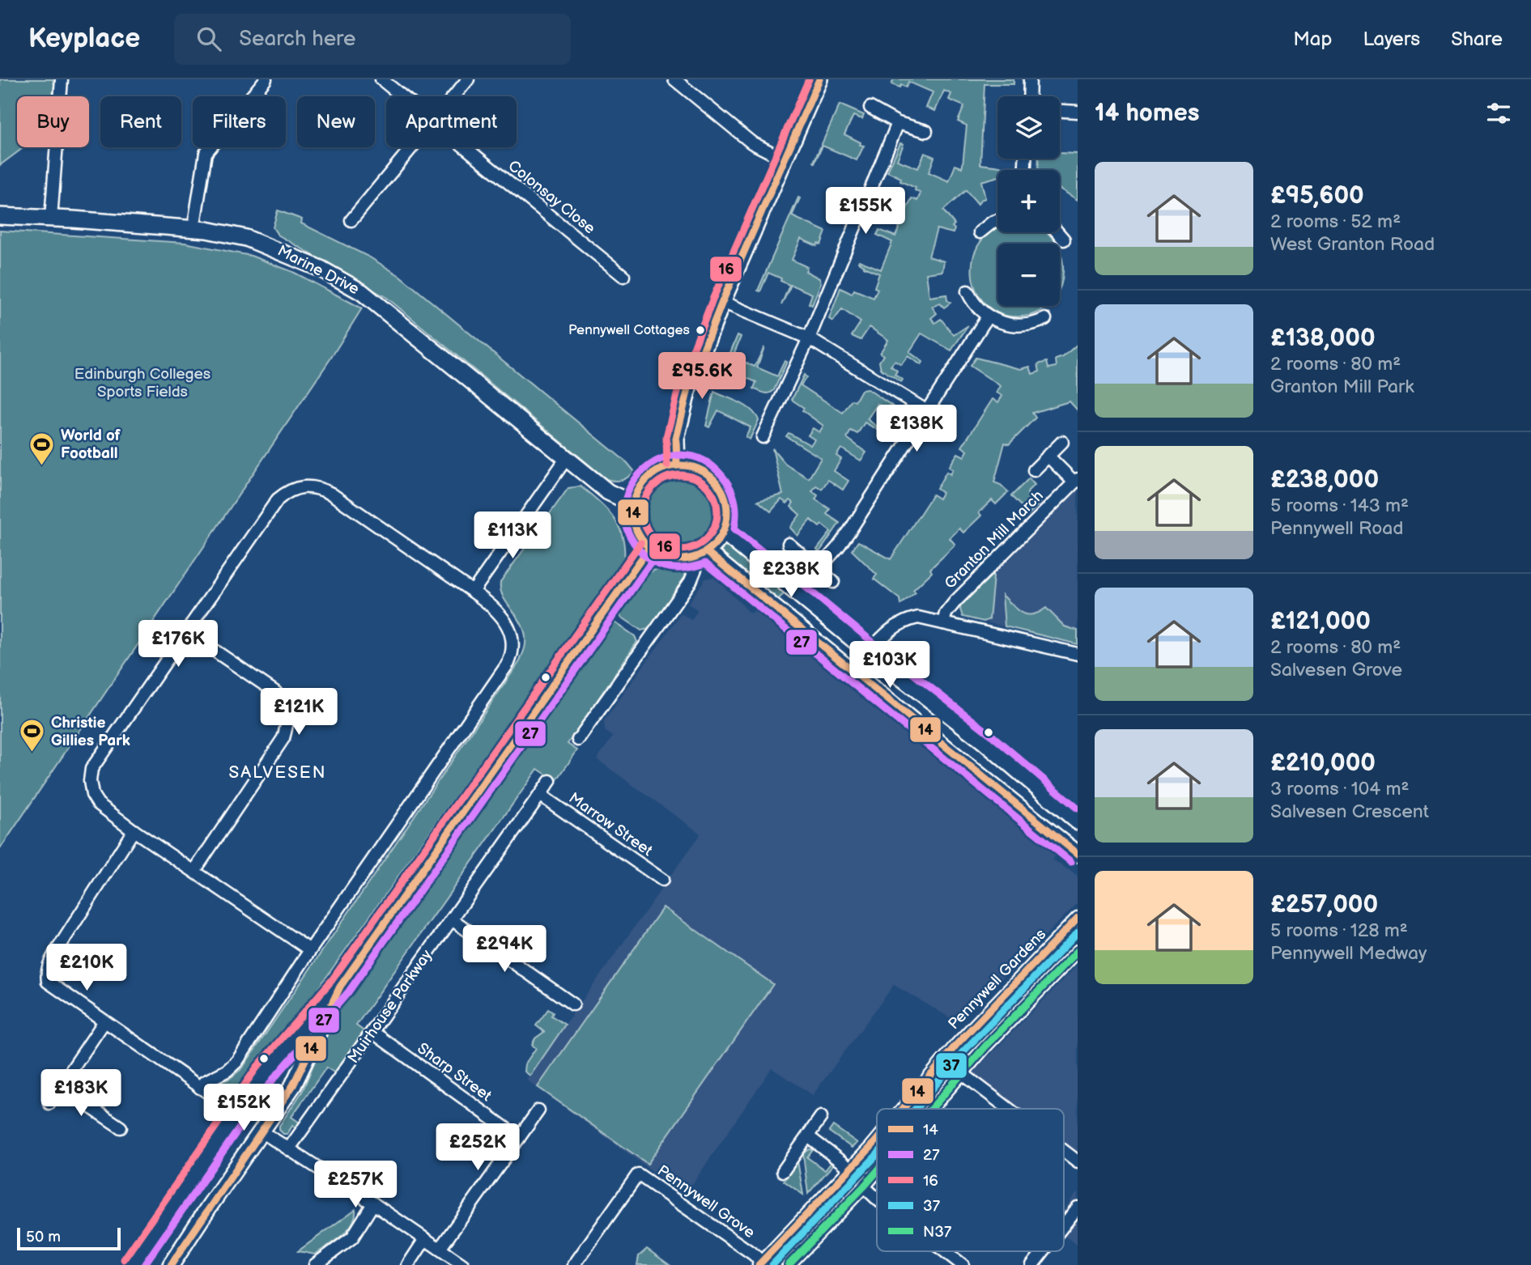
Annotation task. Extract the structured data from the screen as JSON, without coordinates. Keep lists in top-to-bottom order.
{
  "streets": {
    "street": [
      "Colonsay Close",
      "Marine Drive",
      "Granton Mill March",
      "Marrow Street",
      "Pennywell Gardens",
      "Muirhouse Parkway",
      "Sharp Street",
      "Pennywell Grove"
    ]
  },
  "crossings": [
    ["Marrow Street", "Muirhouse Parkway"],
    ["Pennywell Gardens", "Pennywell Grove"],
    ["Muirhouse Parkway", "Sharp Street"]
  ],
  "districts": ["SALVESEN"],
  "parks": ["Edinburgh Colleges Sports Fields"],
  "places": {
    "other": ["Pennywell Cottages"],
    "sports": ["World of Football", "Christie Gillies Park"]
  },
  "lines": [
    "transit line 14",
    "transit line 16",
    "transit line 27",
    "transit line 37",
    "transit line N37"
  ],
  "legend": [
    "14",
    "27",
    "16",
    "37",
    "N37"
  ],
  "scale_bar": "50 m",
  "page": {
    "header": "Keyplace",
    "search": "Search here",
    "nav": ["Map", "Layers", "Share"],
    "heading": "14 homes",
    "map_buttons": ["+", "−"],
    "chip": [
      "Buy",
      "Rent",
      "Filters",
      "New",
      "Apartment"
    ],
    "list": [
      {
        "name": "£95,600",
        "note": "2 rooms · 52 m² · West Granton Road"
      },
      {
        "name": "£138,000",
        "note": "2 rooms · 80 m² · Granton Mill Park"
      },
      {
        "name": "£238,000",
        "note": "5 rooms · 143 m² · Pennywell Road"
      },
      {
        "name": "£121,000",
        "note": "2 rooms · 80 m² · Salvesen Grove"
      },
      {
        "name": "£210,000",
        "note": "3 rooms · 104 m² · Salvesen Crescent"
      },
      {
        "name": "£257,000",
        "note": "5 rooms · 128 m² · Pennywell Medway"
      }
    ],
    "price": [
      "£155K",
      "£95.6K",
      "£138K",
      "£113K",
      "£238K",
      "£176K",
      "£103K",
      "£121K",
      "£294K",
      "£210K",
      "£183K",
      "£152K",
      "£252K",
      "£257K"
    ],
    "scale": "50 m"
  }
}
